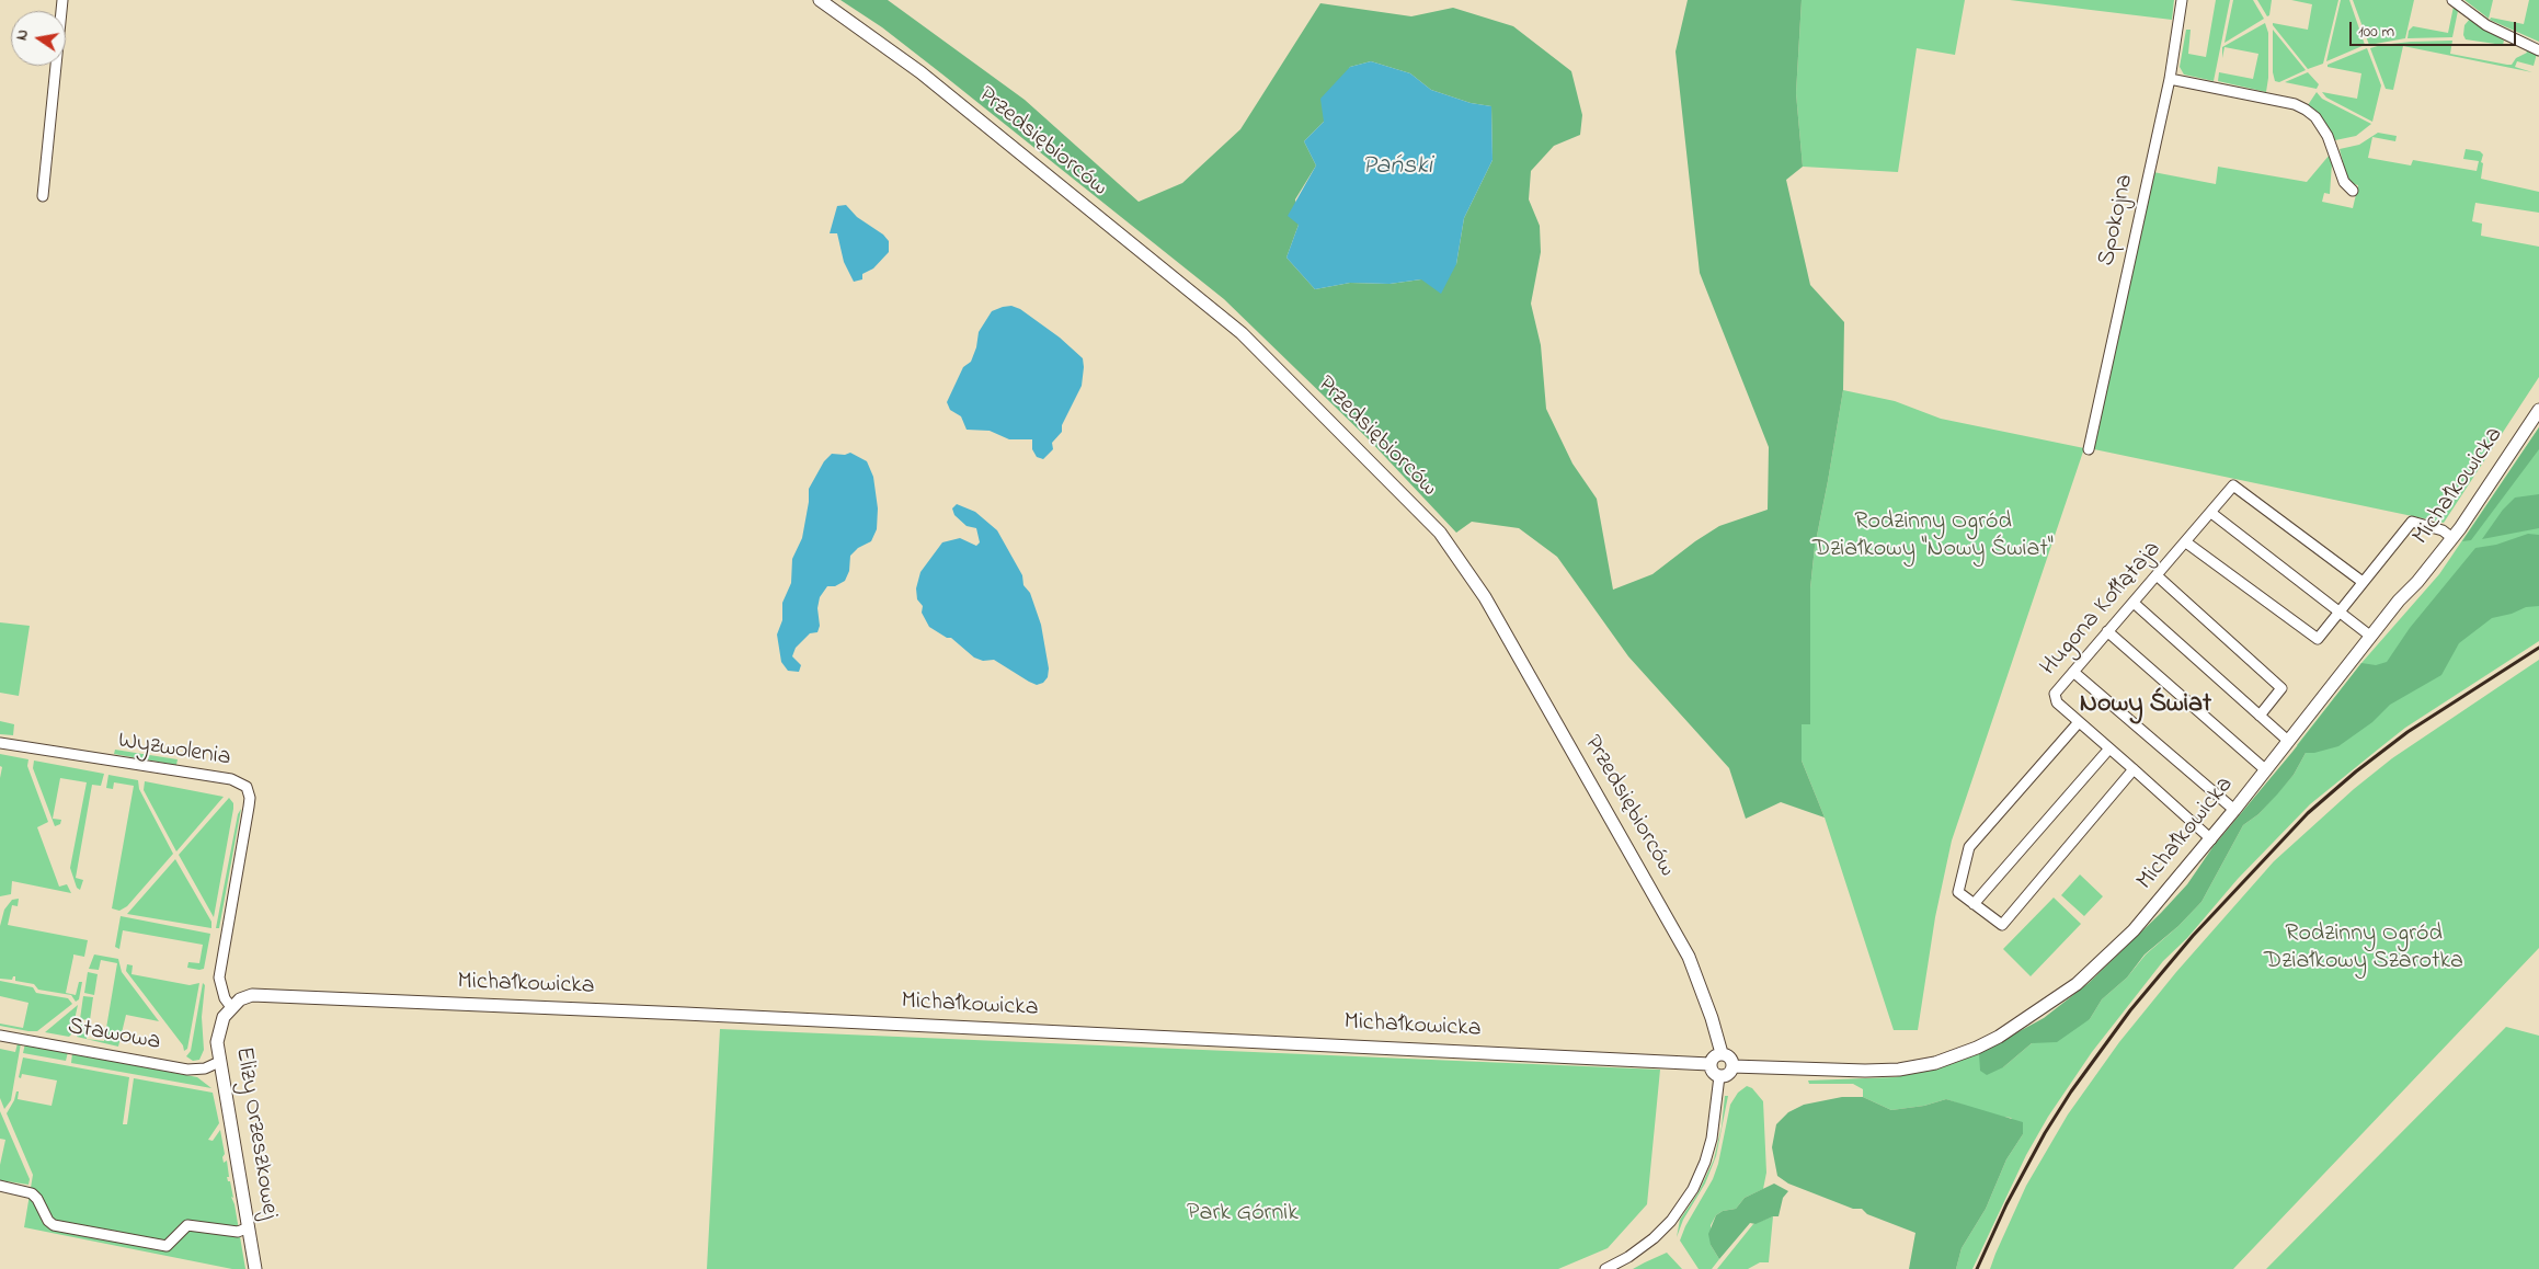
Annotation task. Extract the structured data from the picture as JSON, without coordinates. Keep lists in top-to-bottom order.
{
  "streets": {
    "street": [
      "Przedsiębiorców",
      "Spokojna",
      "Michałkowicka",
      "Hugona Kołłątaja",
      "Wyzwolenia",
      "Stawowa",
      "Elizy Orzeszkowej"
    ]
  },
  "crossings": [
    ["Przedsiębiorców", "Michałkowicka"],
    ["Michałkowicka", "Hugona Kołłątaja"],
    ["Michałkowicka", "Wyzwolenia"],
    ["Michałkowicka", "Elizy Orzeszkowej"],
    ["Wyzwolenia", "Elizy Orzeszkowej"],
    ["Stawowa", "Elizy Orzeszkowej"]
  ],
  "districts": ["Nowy Świat"],
  "water": ["Pański"],
  "parks": ["Rodzinny Ogród Działkowy \"Nowy Świat\"", "Rodzinny Ogród Działkowy Szarotka", "Park Górnik"],
  "scale_bar": "100 m",
  "north": "left"
}
